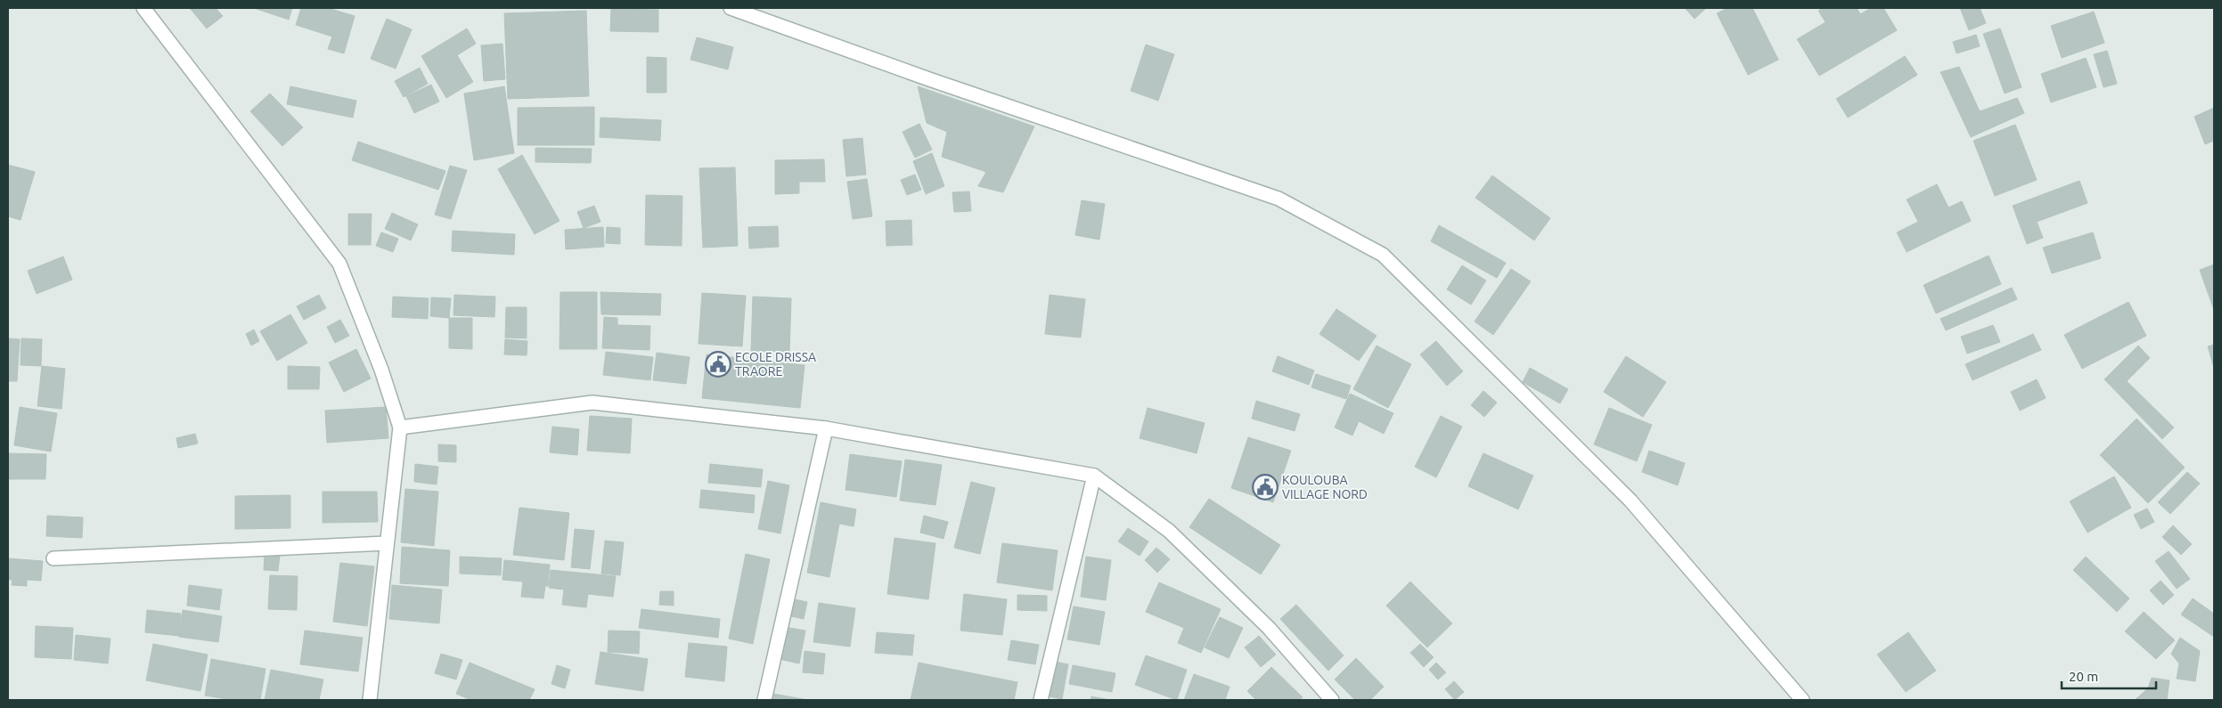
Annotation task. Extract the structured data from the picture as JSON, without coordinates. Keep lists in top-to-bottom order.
{
  "places": {
    "public building": ["ECOLE DRISSA TRAORE", "KOULOUBA VILLAGE NORD"]
  },
  "scale_bar": "20 m"
}
